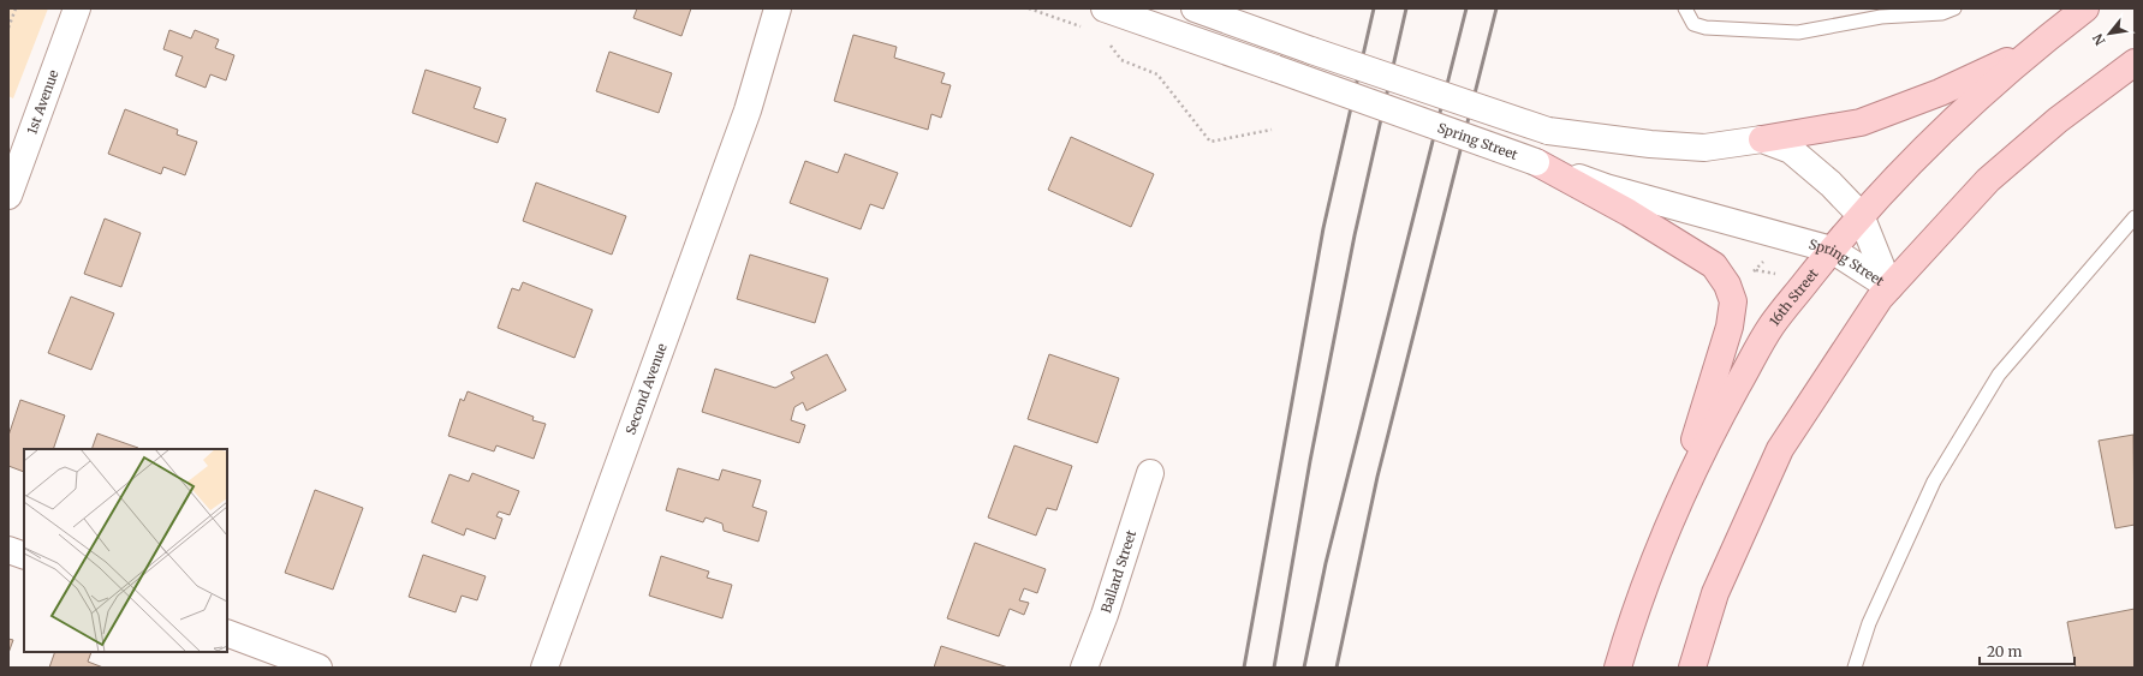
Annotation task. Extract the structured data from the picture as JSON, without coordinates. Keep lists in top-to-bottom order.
{
  "streets": {
    "main road": [
      "1st Avenue",
      "Spring Street",
      "16th Street",
      "Second Avenue",
      "Ballard Street"
    ]
  },
  "crossings": [
    ["Spring Street", "16th Street"]
  ],
  "scale_bar": "20 m",
  "north": "bottom left"
}
